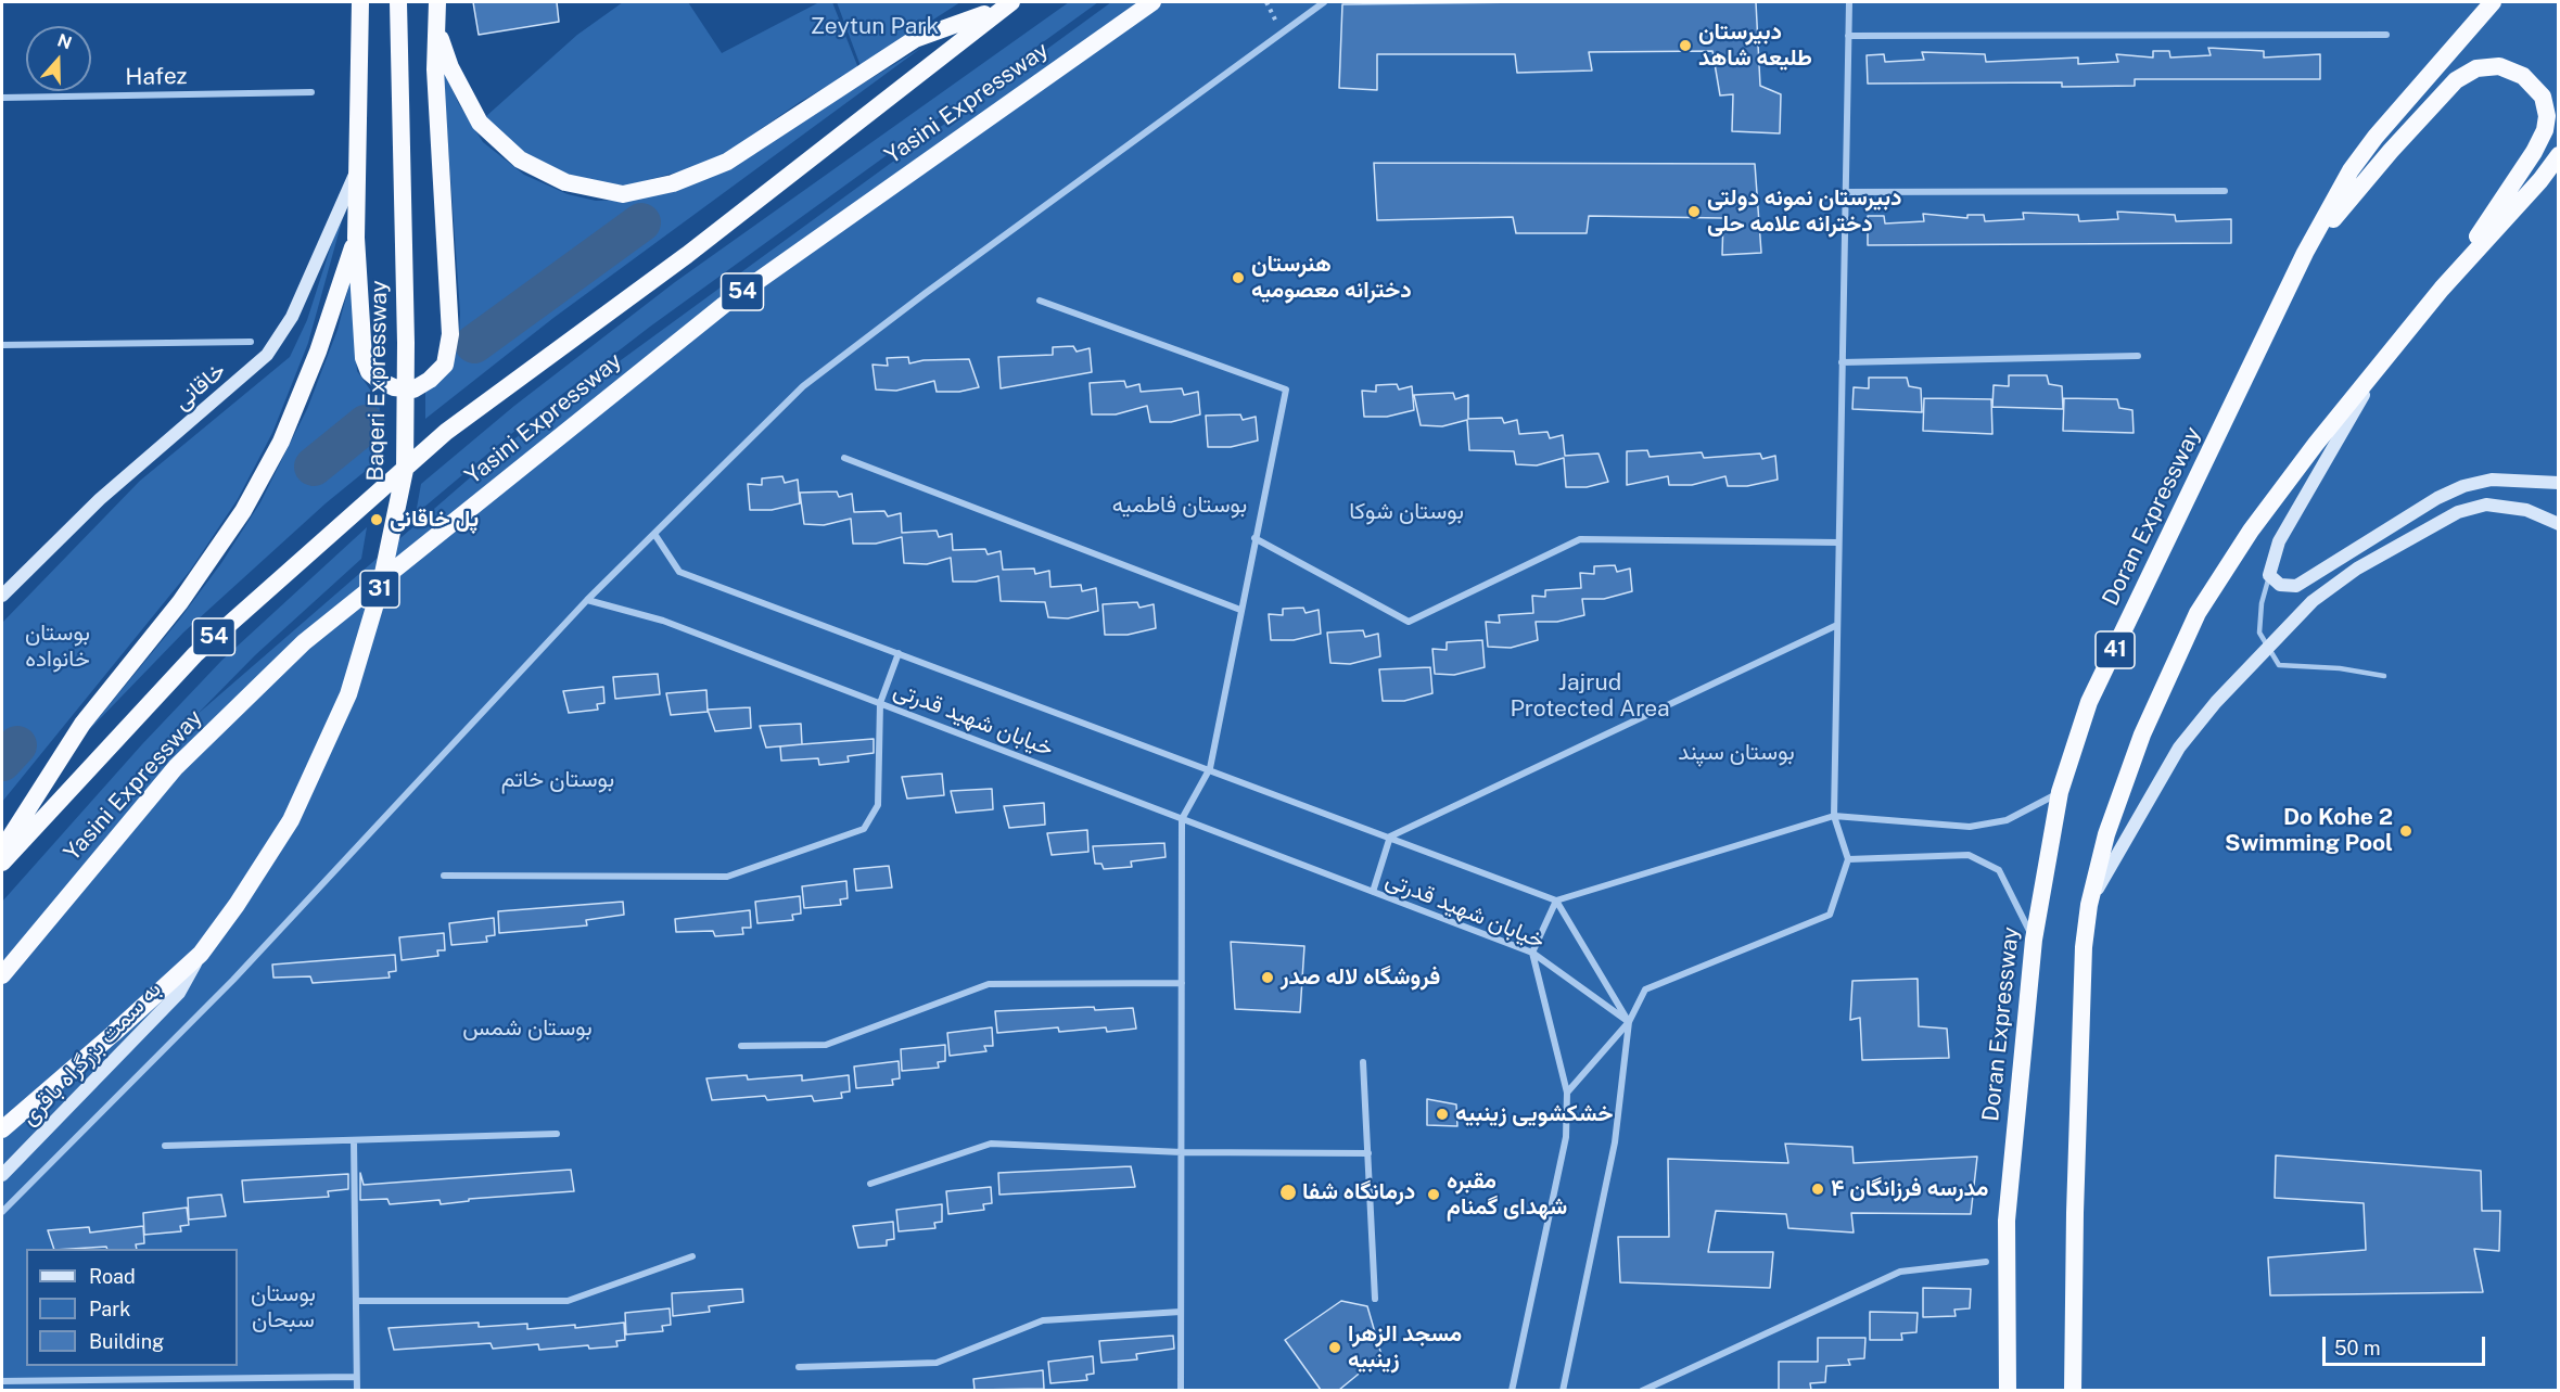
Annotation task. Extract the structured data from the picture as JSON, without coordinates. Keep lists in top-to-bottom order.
{
  "streets": {
    "highway": [
      "Yasini Expressway",
      "54",
      "Baqeri Expressway",
      "Doran Expressway",
      "31",
      "41"
    ],
    "main road": ["خاقانی", "به سمت بزرگراه باقری"],
    "street": ["Hafez", "خیابان شهید قدرتی"]
  },
  "crossings": [
    ["Baqeri Expressway", "به سمت بزرگراه باقری"]
  ],
  "parks": [
    "Zeytun Park",
    "بوستان فاطمیه",
    "بوستان شوکا",
    "بوستان خانواده",
    "Jajrud Protected Area",
    "بوستان سپند",
    "بوستان خاتم",
    "بوستان شمس",
    "بوستان سبحان"
  ],
  "places": [
    "دبیرستان طلیعه شاهد",
    "دبیرستان نمونه دولتی دخترانه علامه حلی",
    "هنرستان دخترانه معصومیه",
    "پل خاقانی",
    "Do Kohe 2 Swimming Pool",
    "فروشگاه لاله صدر",
    "خشکشویی زینبیه",
    "مدرسه فرزانگان ۴",
    "درمانگاه شفا",
    "مقبره شهدای گمنام",
    "مسجد الزهرا زینبیه"
  ],
  "legend": ["Road", "Park", "Building"],
  "scale_bar": "50 m",
  "north": "top"
}
